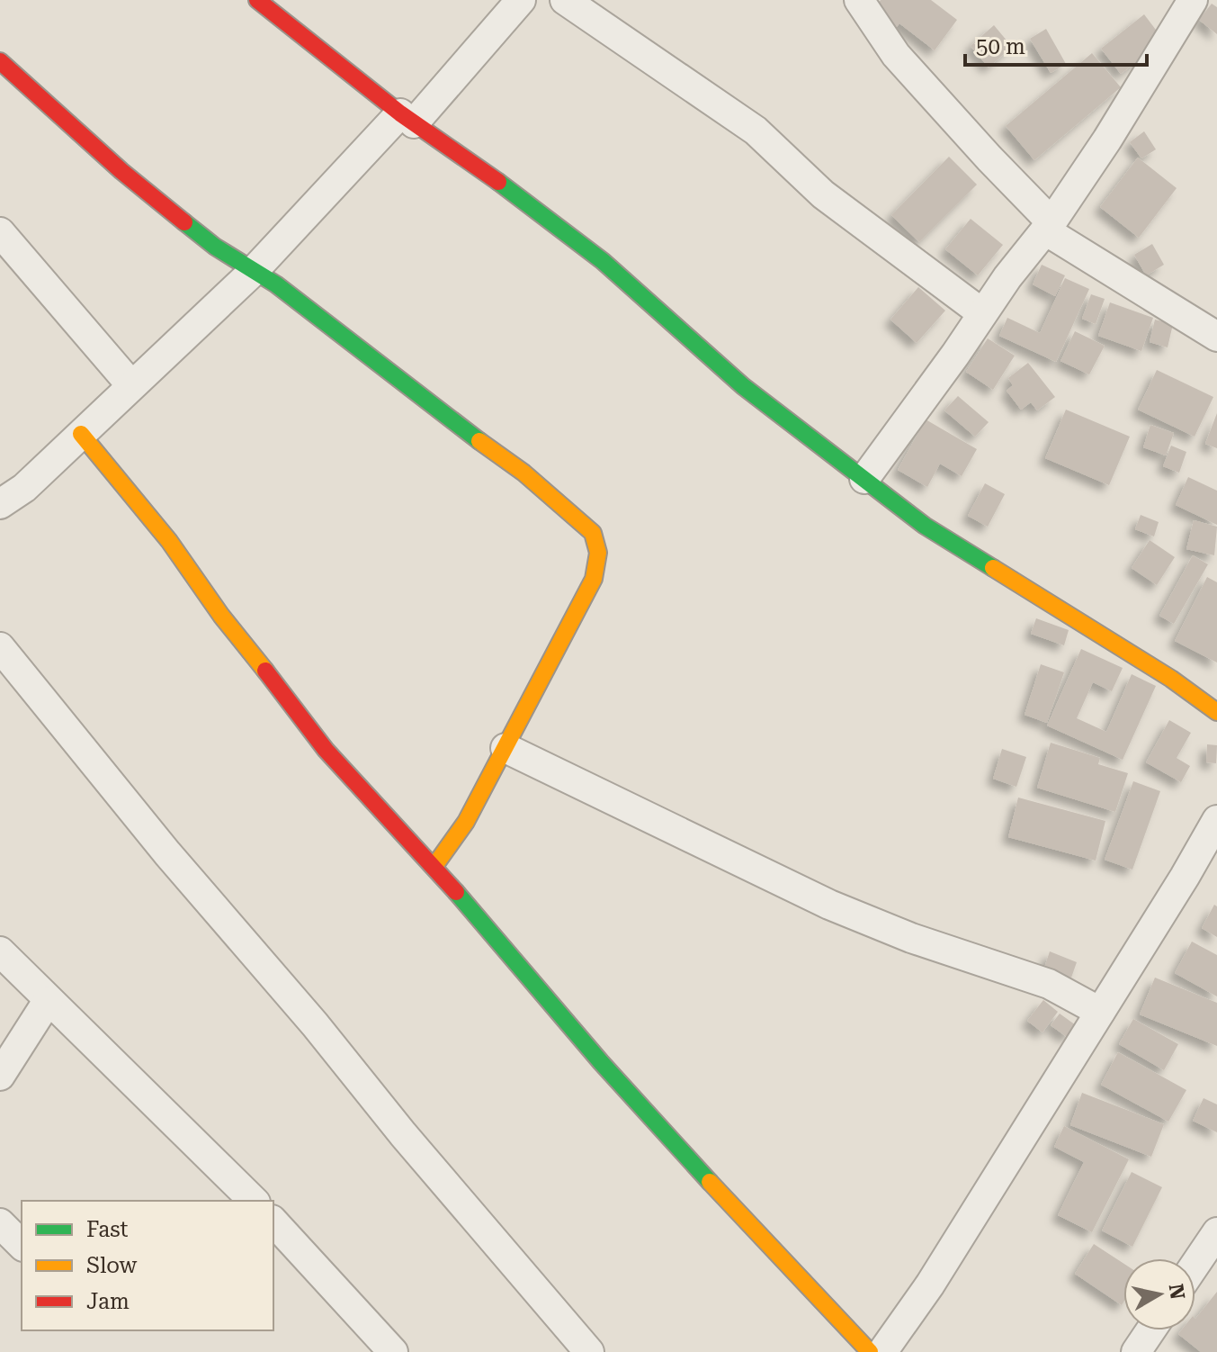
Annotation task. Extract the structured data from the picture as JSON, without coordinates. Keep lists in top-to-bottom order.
{
  "legend": ["Fast", "Slow", "Jam"],
  "scale_bar": "50 m",
  "north": "right"
}
